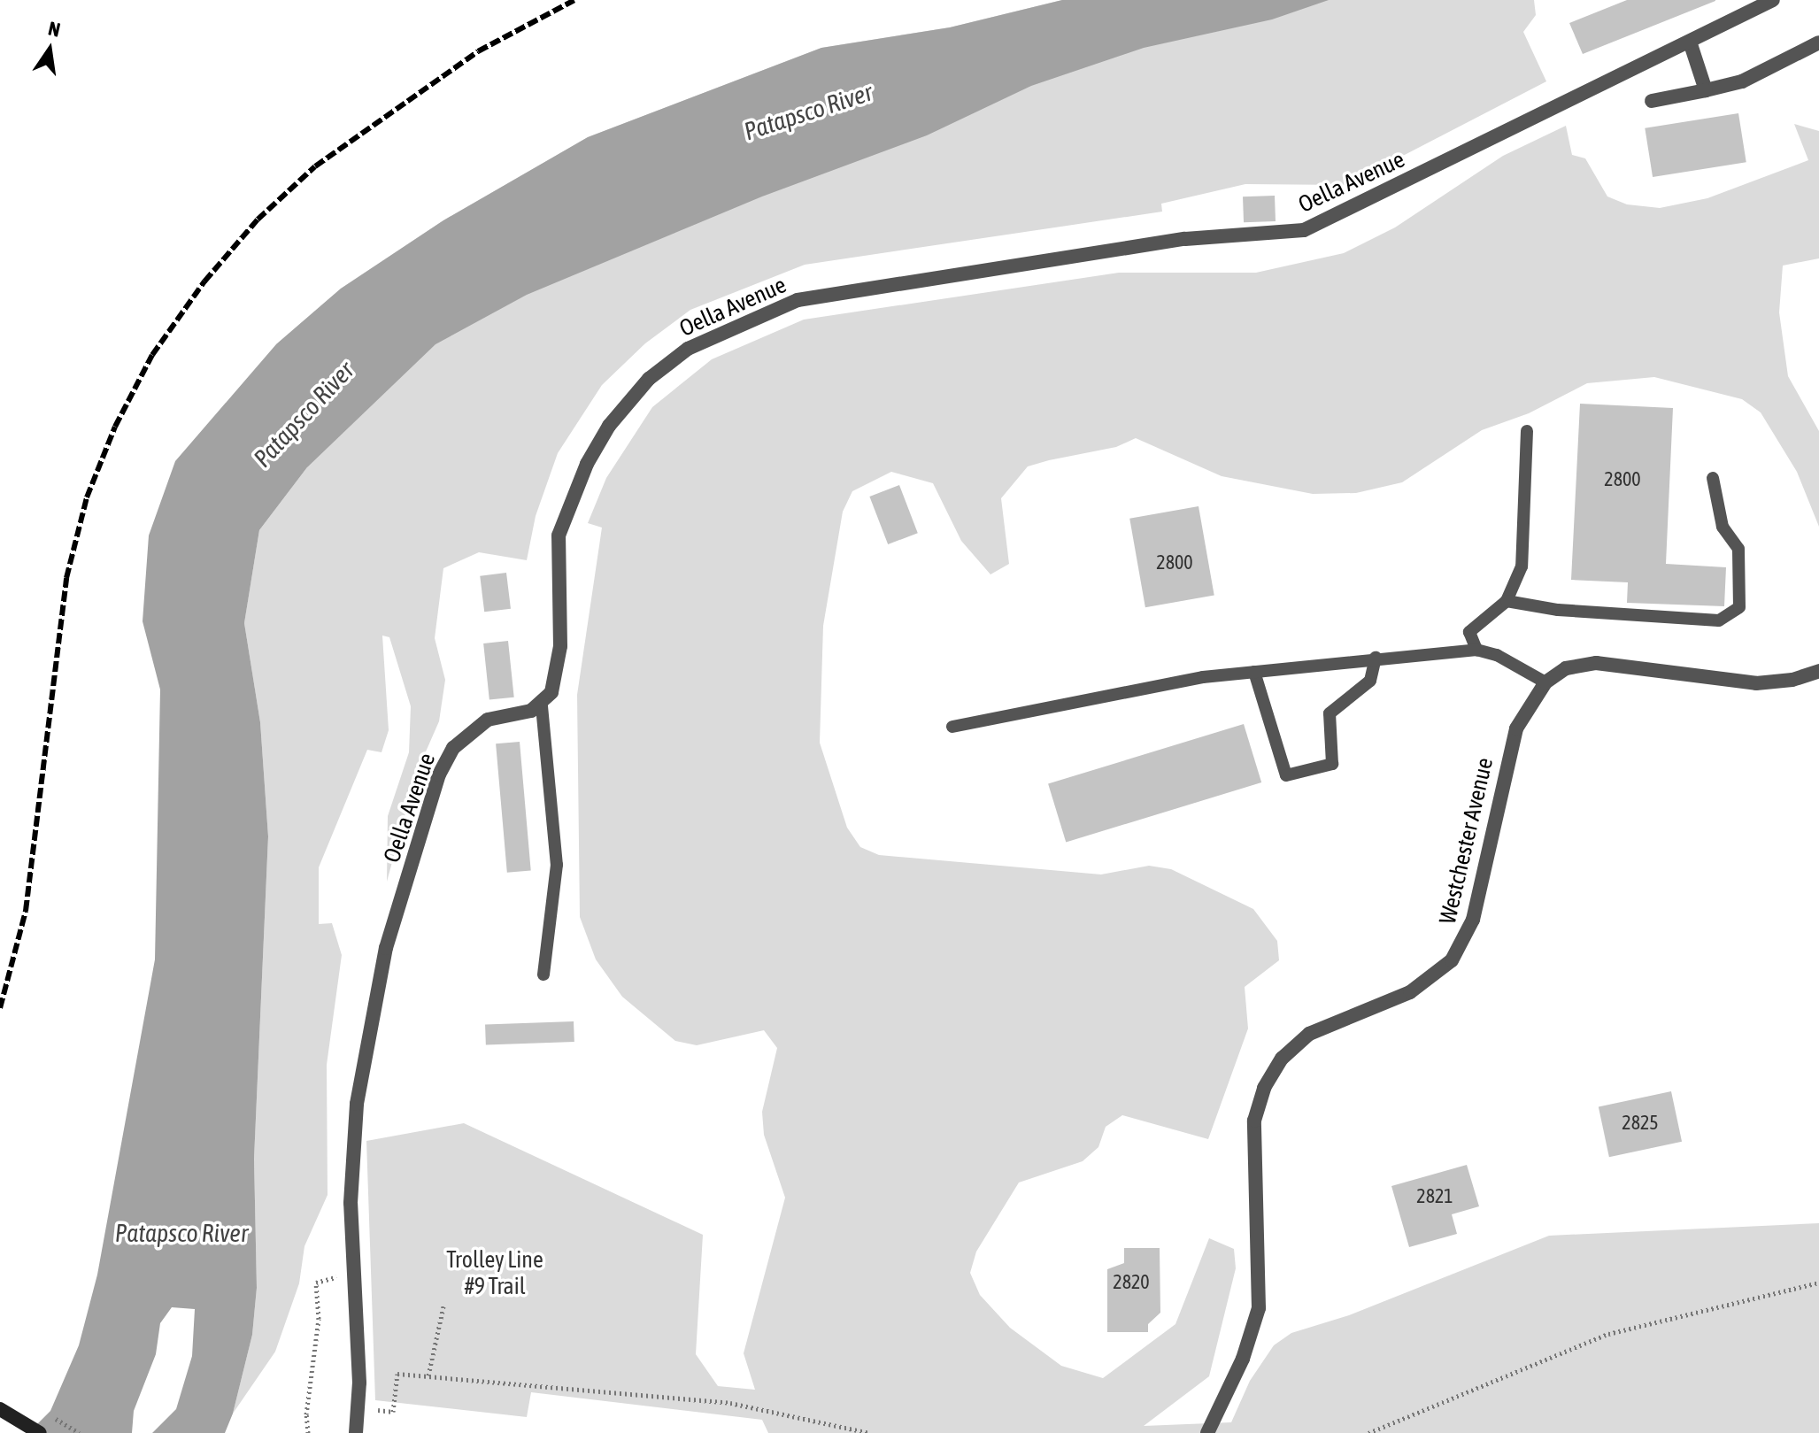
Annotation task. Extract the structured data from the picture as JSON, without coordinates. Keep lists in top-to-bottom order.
{
  "streets": {
    "street": ["Oella Avenue", "Westchester Avenue"]
  },
  "water": ["Patapsco River"],
  "parks": ["Trolley Line #9 Trail"],
  "house_numbers": [
    "2800",
    "2800",
    "2825",
    "2821",
    "2820"
  ],
  "north": "top"
}
